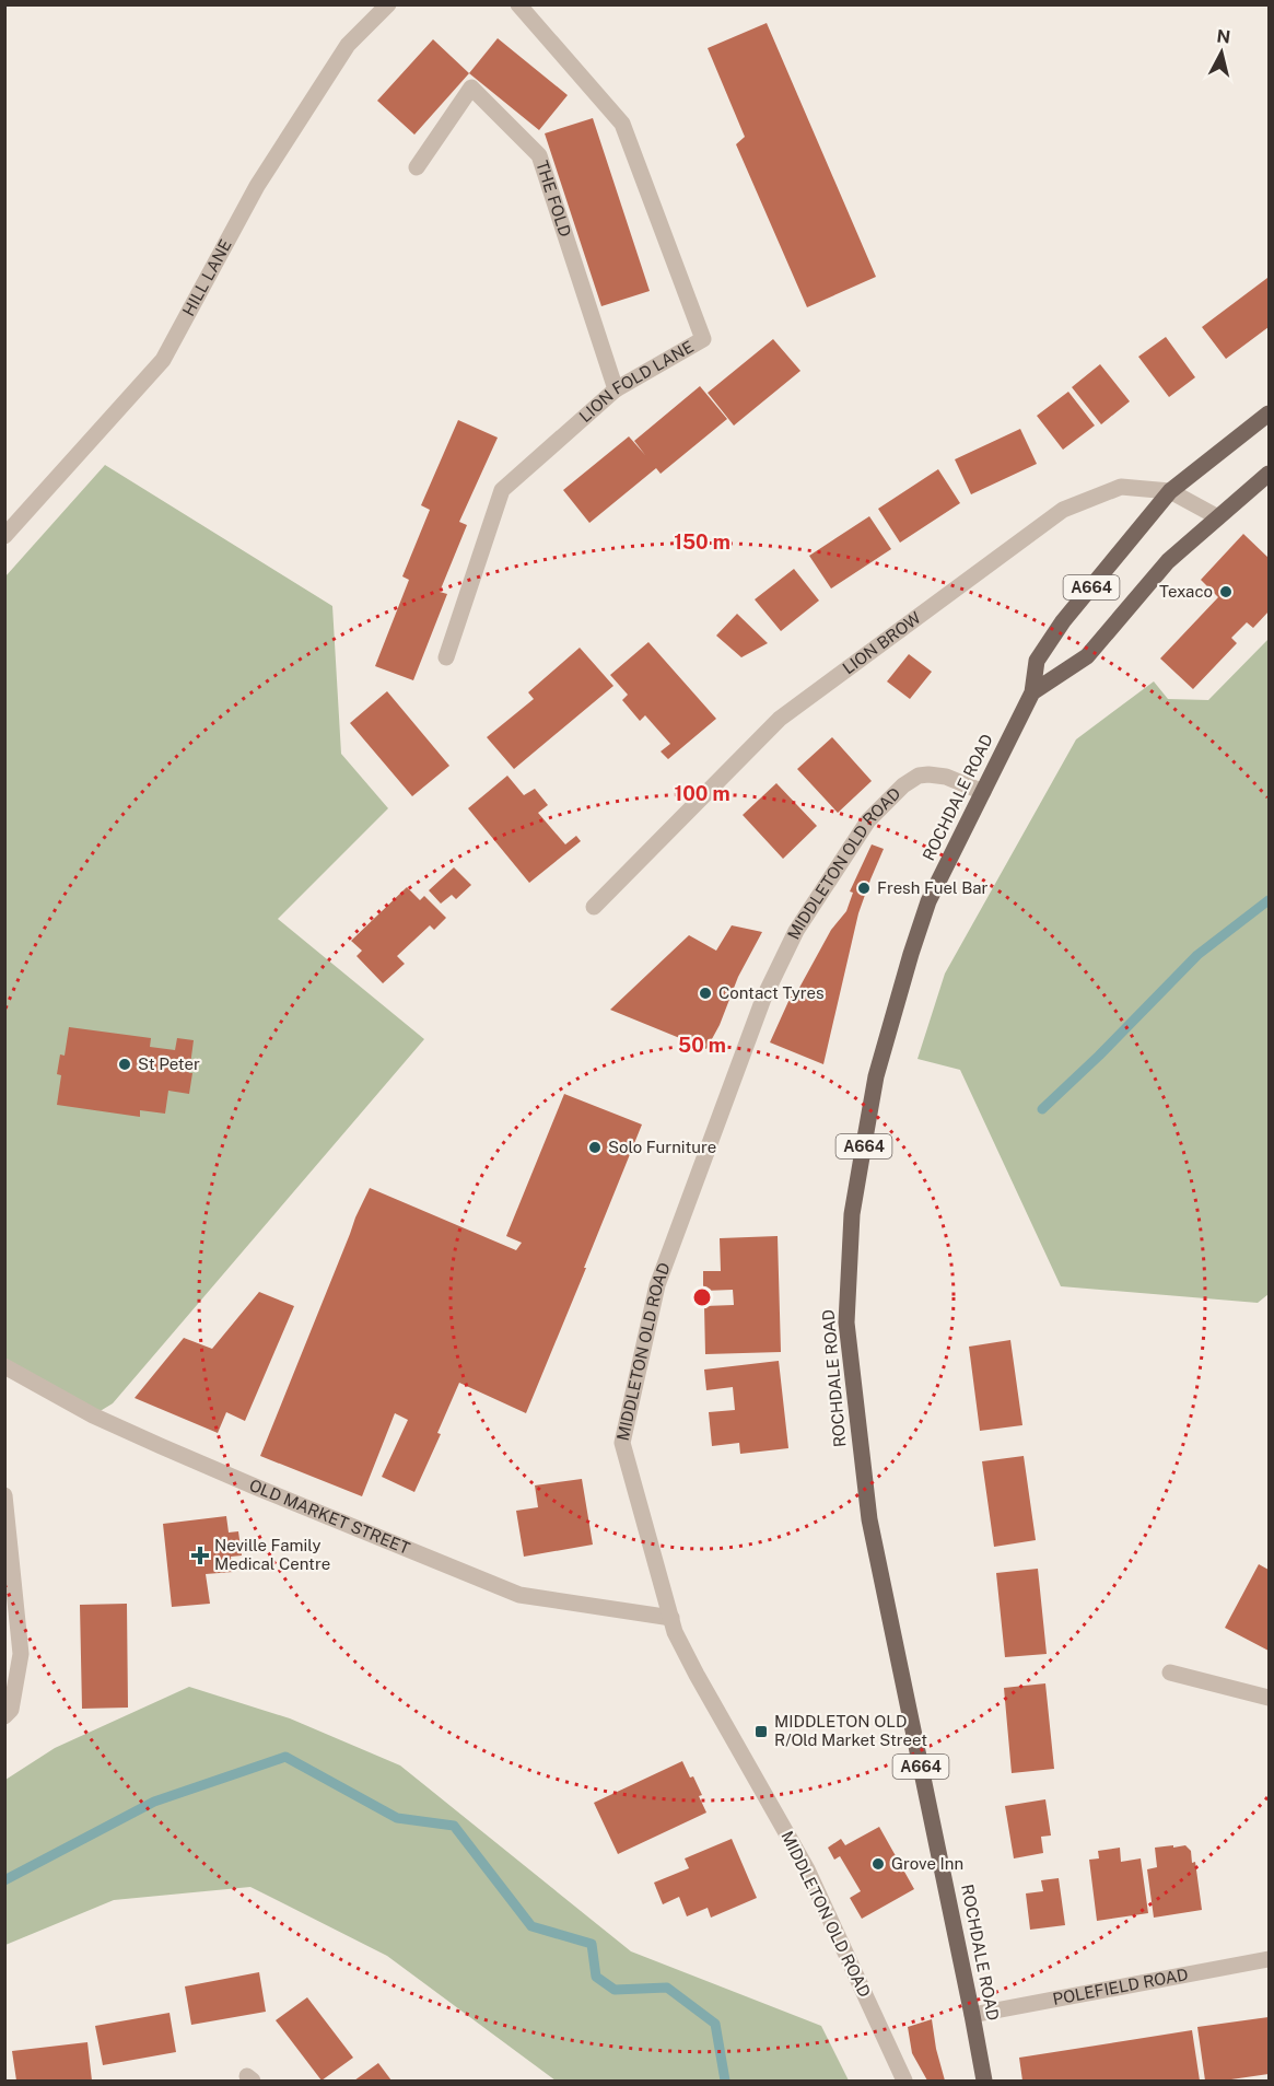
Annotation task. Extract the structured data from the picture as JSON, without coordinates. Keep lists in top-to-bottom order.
{
  "streets": {
    "main road": ["A664", "ROCHDALE ROAD"],
    "street": [
      "THE FOLD",
      "HILL LANE",
      "LION FOLD LANE",
      "LION BROW",
      "MIDDLETON OLD ROAD",
      "OLD MARKET STREET",
      "POLEFIELD ROAD"
    ]
  },
  "crossings": [
    ["THE FOLD", "LION FOLD LANE"],
    ["LION BROW", "ROCHDALE ROAD"],
    ["ROCHDALE ROAD", "MIDDLETON OLD ROAD"],
    ["ROCHDALE ROAD", "POLEFIELD ROAD"],
    ["MIDDLETON OLD ROAD", "OLD MARKET STREET"]
  ],
  "places": {
    "other": [
      "Texaco",
      "Fresh Fuel Bar",
      "Contact Tyres",
      "St Peter",
      "Solo Furniture",
      "Grove Inn"
    ],
    "health": ["Neville Family Medical Centre"],
    "transit": ["MIDDLETON OLD R/Old Market Street"]
  },
  "north": "top",
  "rings": ["150 m", "100 m", "50 m"]
}
